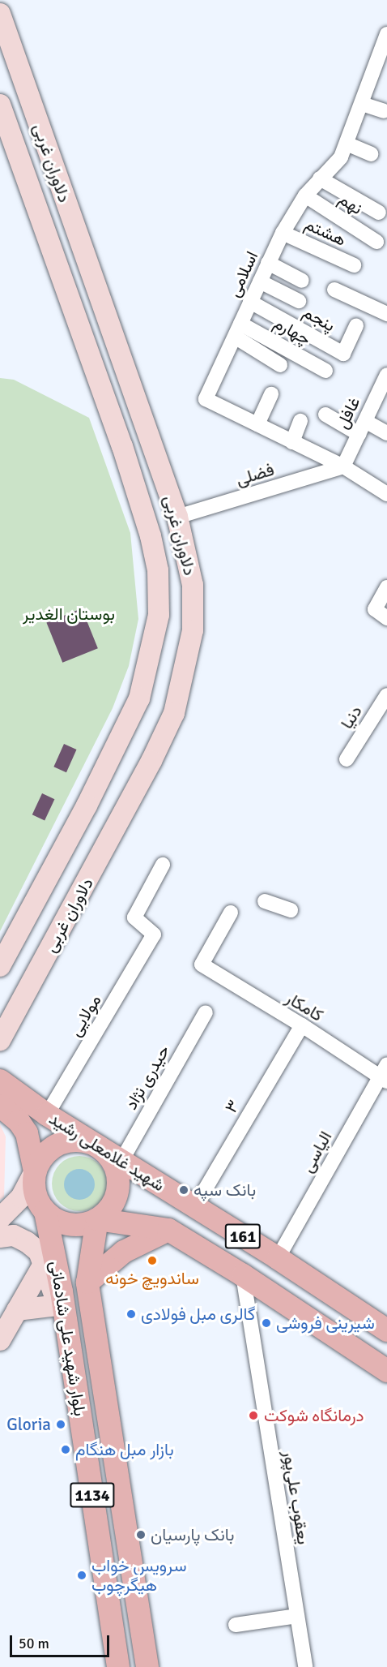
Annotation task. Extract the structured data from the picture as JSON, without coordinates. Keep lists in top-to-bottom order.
{
  "streets": {
    "main road": [
      "دلاوران غربی",
      "شهید غلامعلی رشید",
      "161",
      "بلوار شهید علی شادمانی",
      "1134"
    ],
    "street": [
      "نهم",
      "هشتم",
      "اسلامی",
      "پنجم",
      "چهارم",
      "غافل",
      "فضلی",
      "دنیا",
      "کامکار",
      "مولایی",
      "حیدری نژاد",
      "۳",
      "الیاسی",
      "یعقوب علی‌پور"
    ]
  },
  "crossings": [
    ["دلاوران غربی", "فضلی"],
    ["نهم", "اسلامی"],
    ["هشتم", "اسلامی"],
    ["اسلامی", "پنجم"],
    ["اسلامی", "چهارم"],
    ["اسلامی", "غافل"],
    ["اسلامی", "فضلی"],
    ["غافل", "فضلی"],
    ["کامکار", "۳"],
    ["کامکار", "الیاسی"],
    ["مولایی", "شهید غلامعلی رشید"],
    ["حیدری نژاد", "شهید غلامعلی رشید"],
    ["۳", "شهید غلامعلی رشید"],
    ["شهید غلامعلی رشید", "الیاسی"],
    ["شهید غلامعلی رشید", "161"],
    ["شهید غلامعلی رشید", "بلوار شهید علی شادمانی"],
    ["161", "بلوار شهید علی شادمانی"],
    ["161", "یعقوب علی‌پور"]
  ],
  "parks": ["بوستان الغدیر"],
  "places": [
    "بانک سپه",
    "ساندویچ خونه",
    "گالری مبل فولادی",
    "شیرینی فروشی",
    "درمانگاه شوکت",
    "Gloria",
    "بازار مبل هنگام",
    "بانک پارسیان",
    "سرویس خواب هیگرچوب"
  ],
  "scale_bar": "50 m"
}
